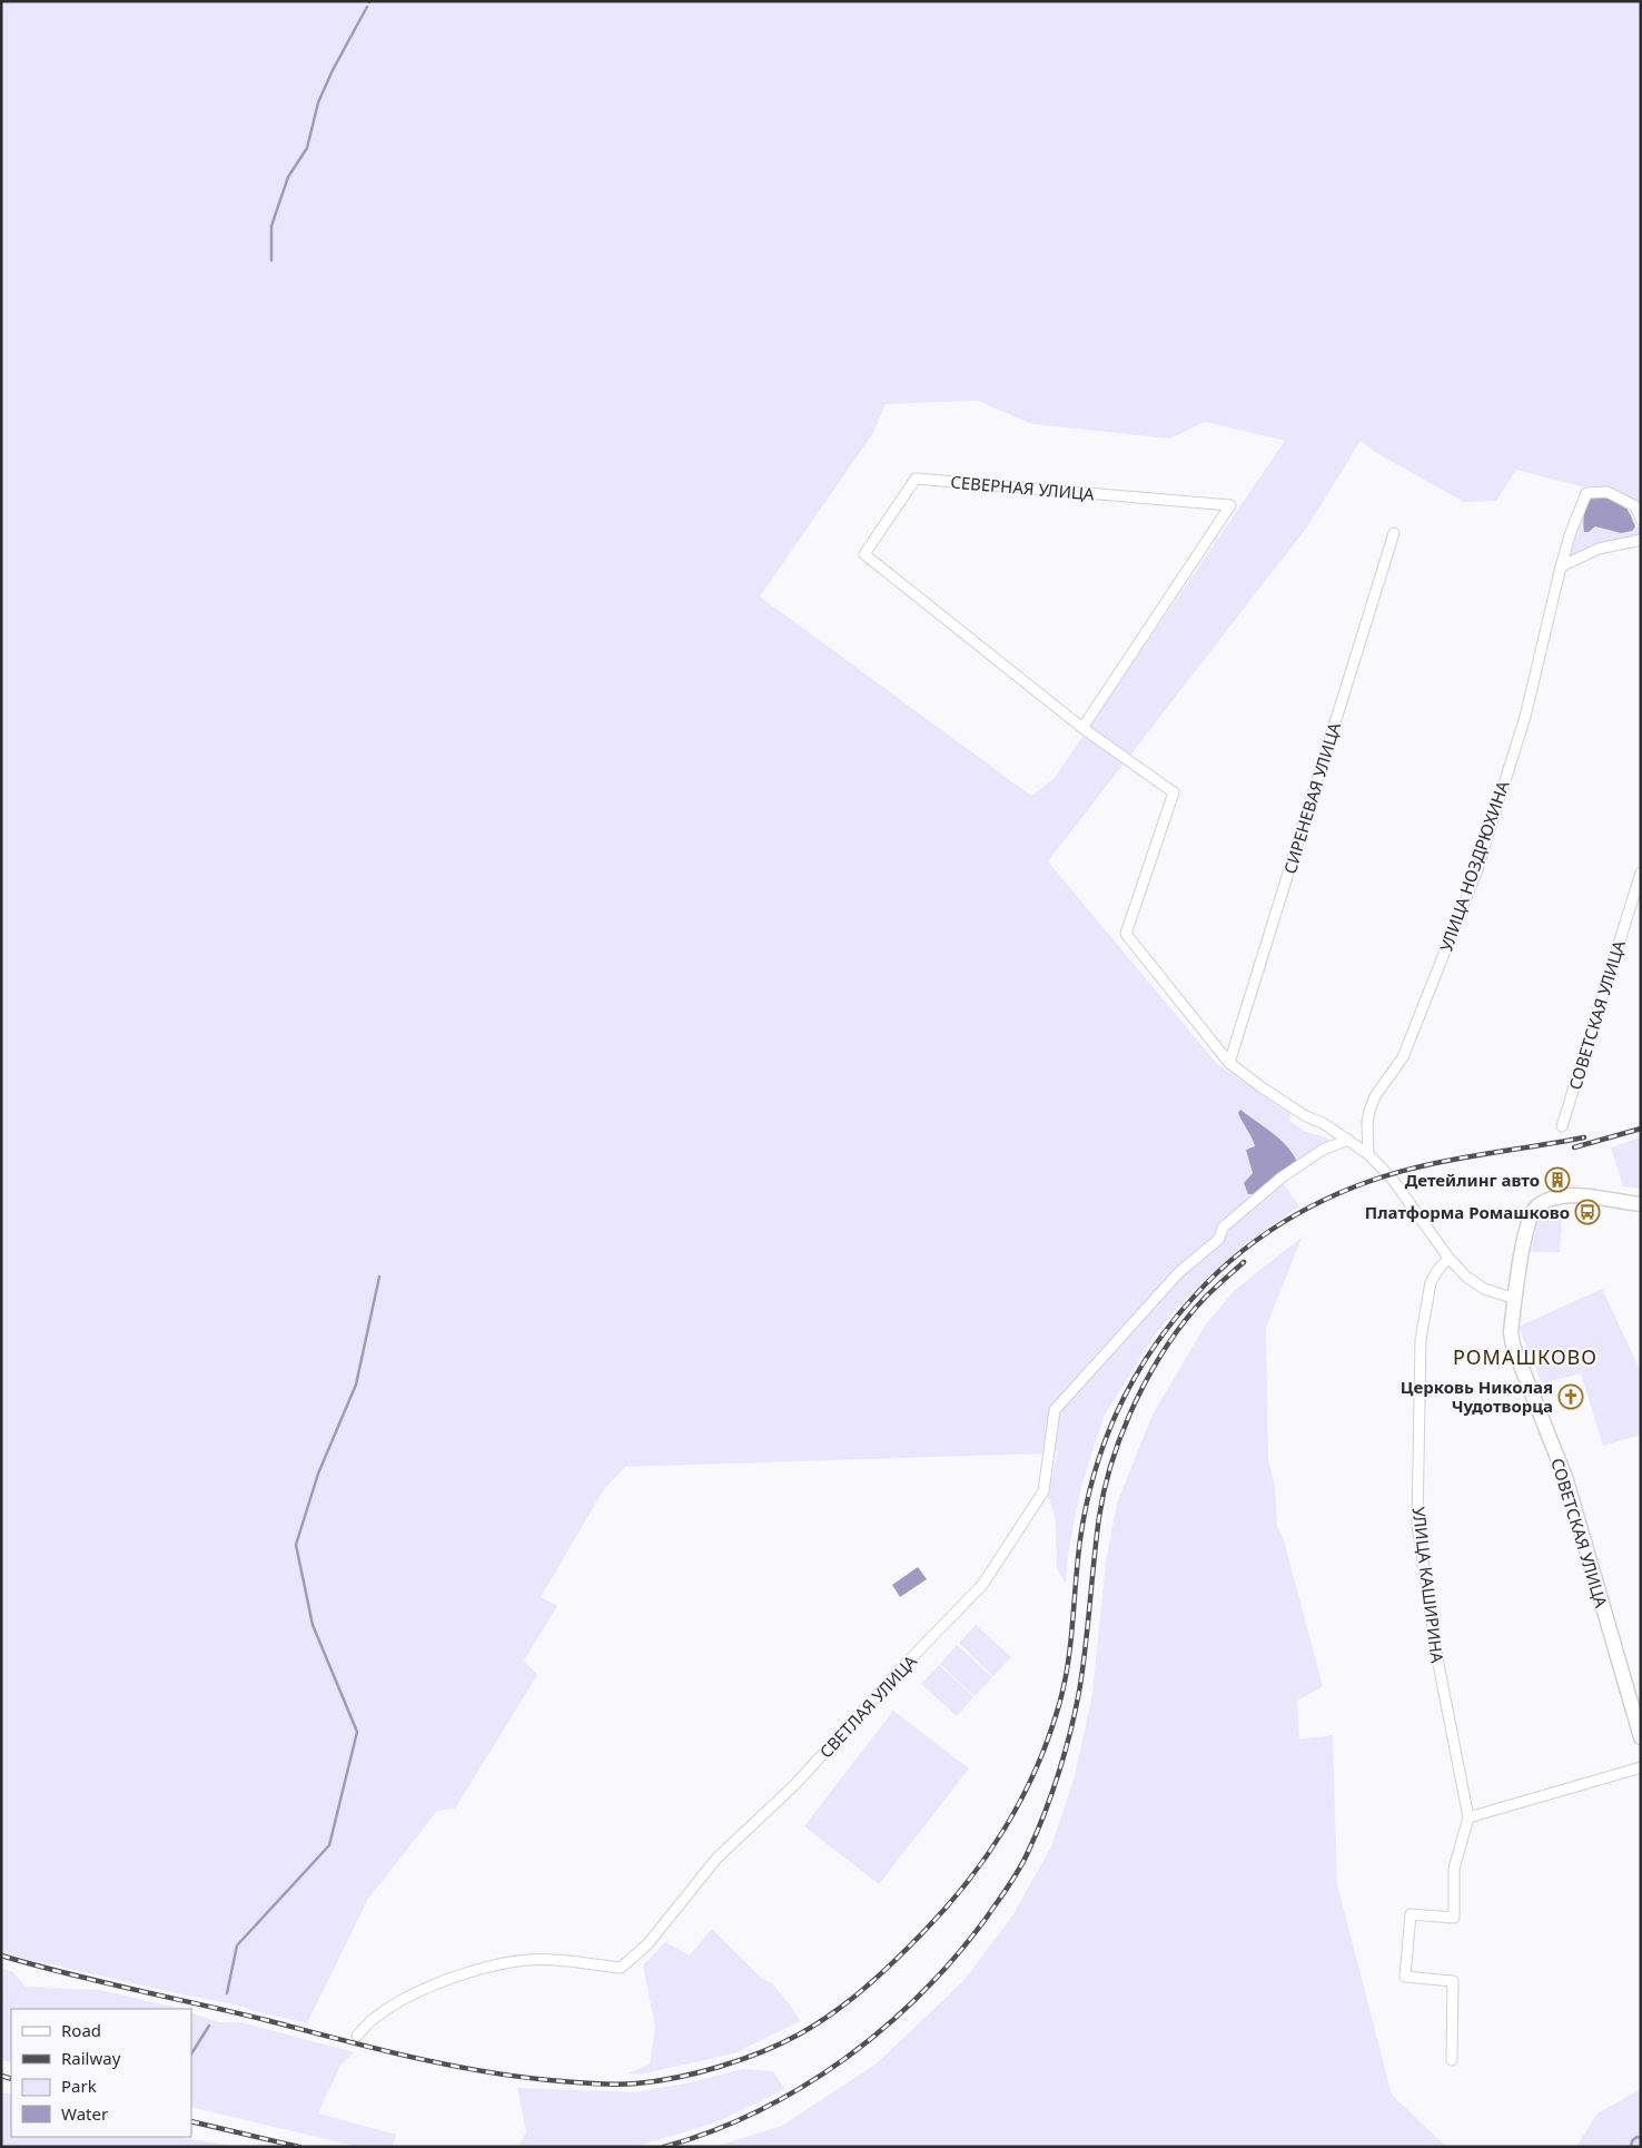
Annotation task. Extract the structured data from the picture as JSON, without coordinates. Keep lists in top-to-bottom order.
{
  "streets": {
    "street": [
      "СЕВЕРНАЯ УЛИЦА",
      "СИРЕНЕВАЯ УЛИЦА",
      "УЛИЦА НОЗДРЮХИНА",
      "СОВЕТСКАЯ УЛИЦА",
      "УЛИЦА КАШИРИНА",
      "СВЕТЛАЯ УЛИЦА"
    ]
  },
  "districts": ["РОМАШКОВО"],
  "places": {
    "building": ["Детейлинг авто"],
    "bus stop": ["Платформа Ромашково"],
    "church": ["Церковь Николая Чудотворца"]
  },
  "legend": [
    "Road",
    "Railway",
    "Park",
    "Water"
  ]
}
